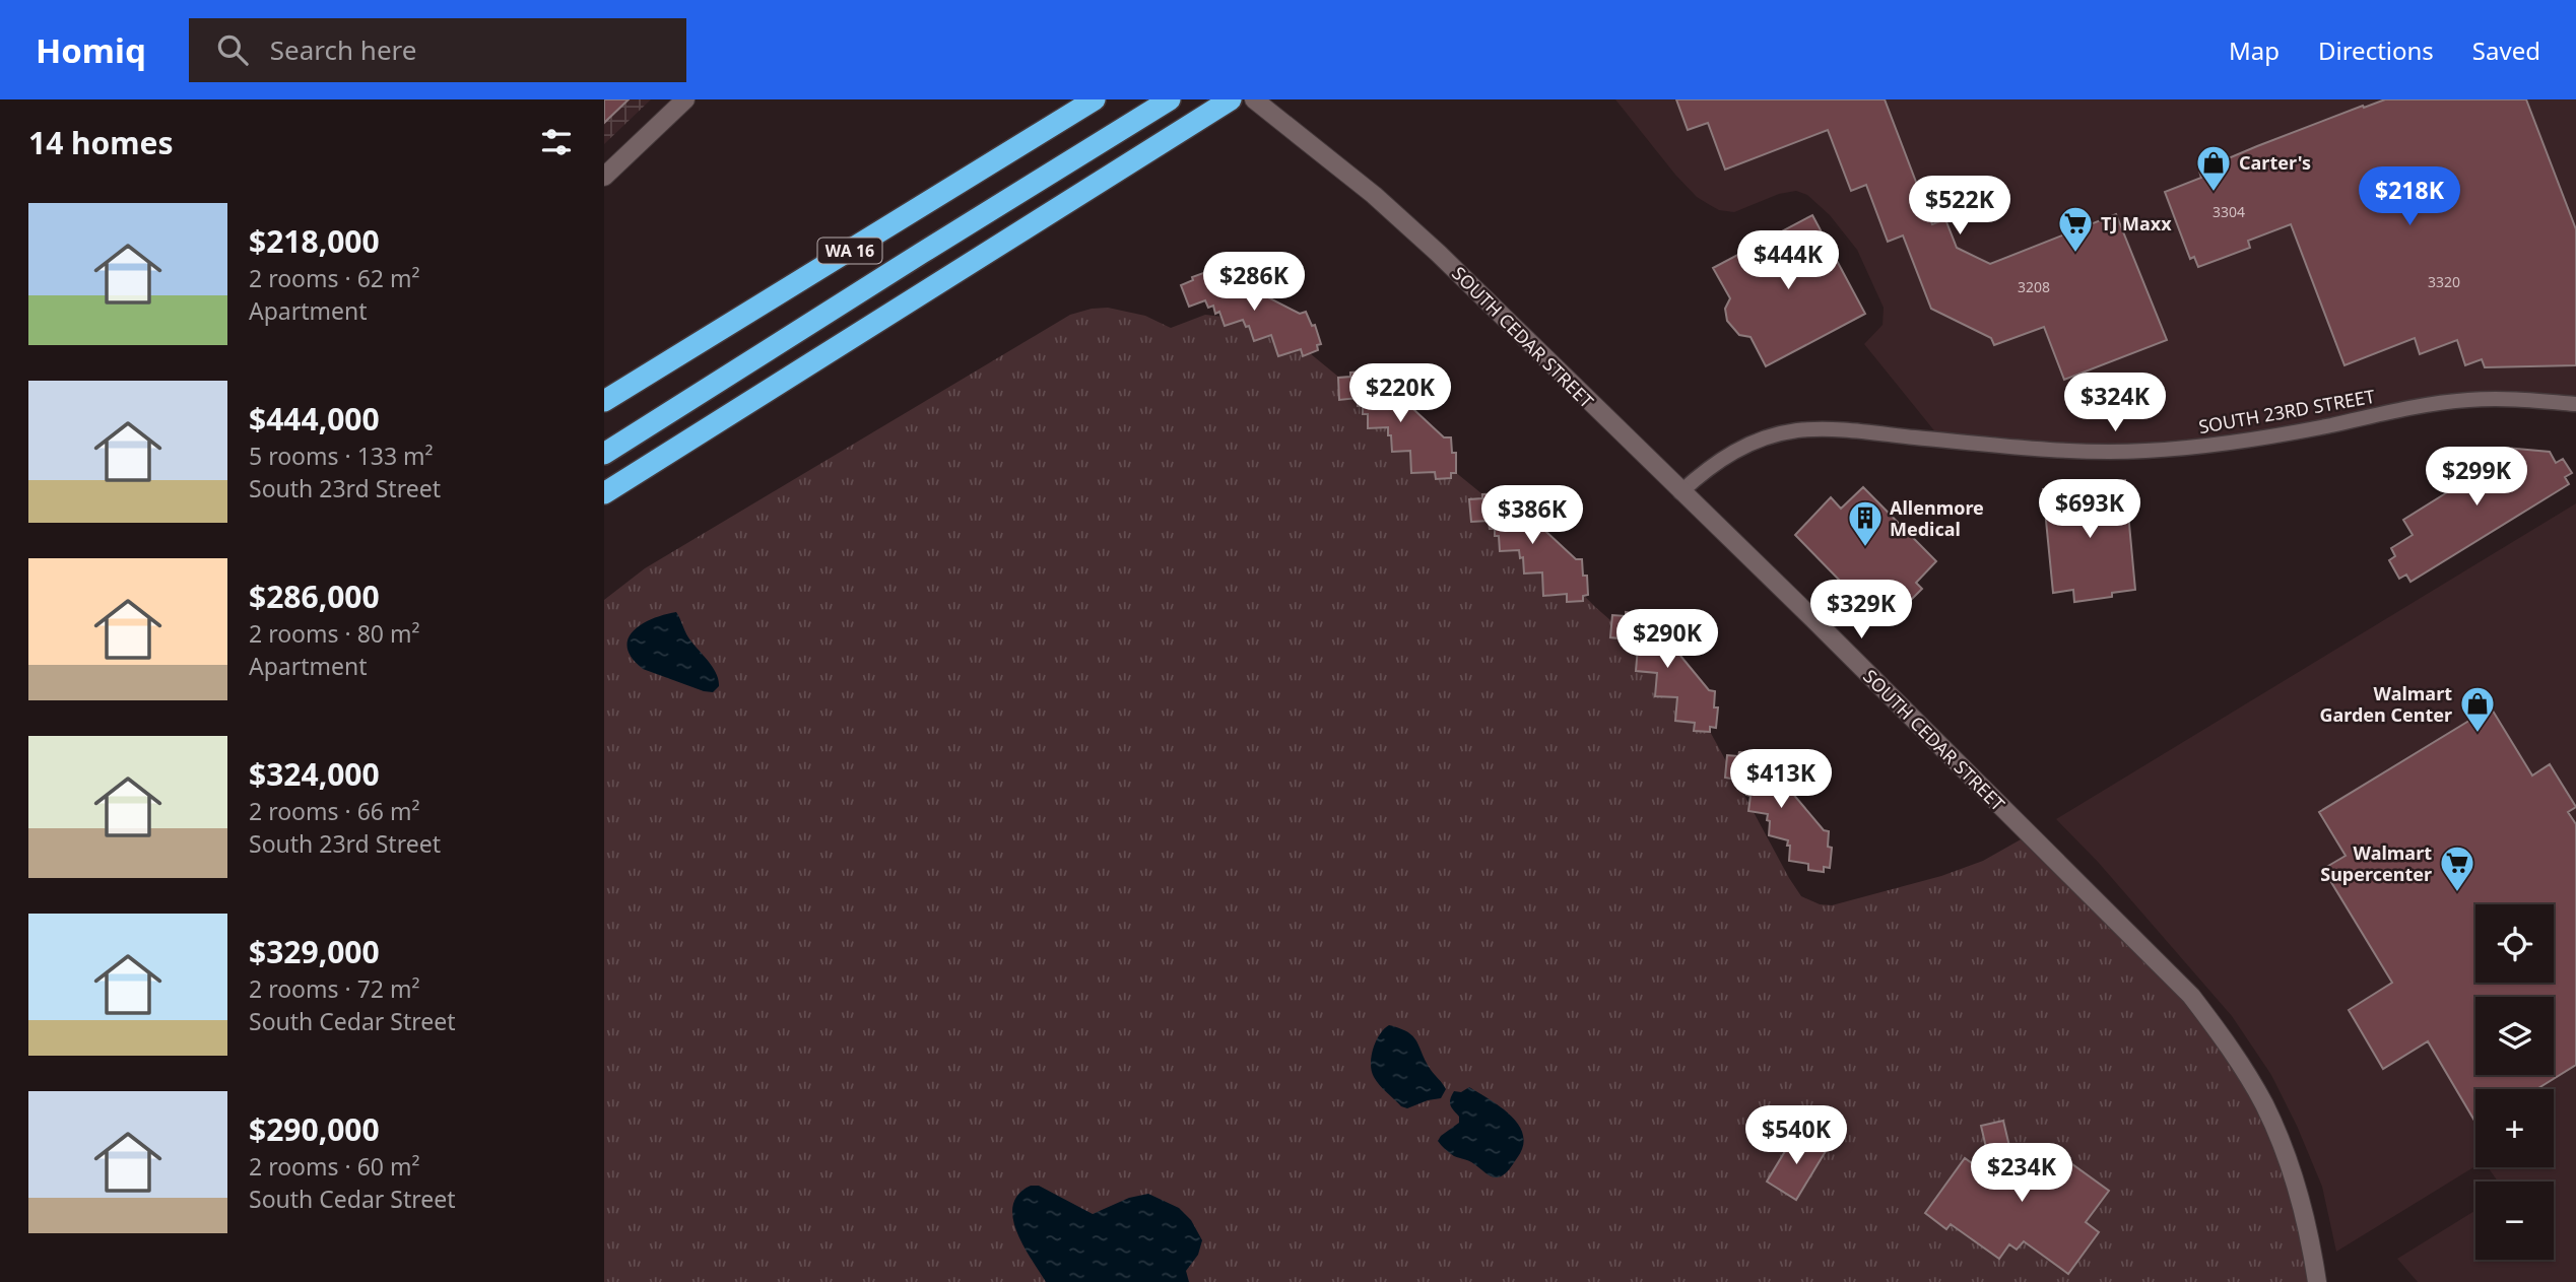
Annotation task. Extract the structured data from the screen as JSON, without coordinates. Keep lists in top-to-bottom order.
{
  "streets": {
    "highway": ["WA 16"],
    "main road": ["SOUTH CEDAR STREET"],
    "street": ["SOUTH 23RD STREET"]
  },
  "crossings": [
    ["SOUTH CEDAR STREET", "SOUTH 23RD STREET"]
  ],
  "places": {
    "shop": ["Carter's", "Walmart Garden Center"],
    "supermarket": ["TJ Maxx", "Walmart Supercenter"],
    "building": ["Allenmore Medical"]
  },
  "house_numbers": ["3304", "3320", "3208"],
  "page": {
    "header": "Homiq",
    "search": "Search here",
    "nav": ["Map", "Directions", "Saved"],
    "heading": "14 homes",
    "price": [
      "$218K",
      "$522K",
      "$444K",
      "$286K",
      "$220K",
      "$324K",
      "$299K",
      "$693K",
      "$386K",
      "$329K",
      "$290K",
      "$413K",
      "$540K",
      "$234K"
    ],
    "list": [
      {
        "name": "$218,000",
        "note": "2 rooms · 62 m² · Apartment"
      },
      {
        "name": "$444,000",
        "note": "5 rooms · 133 m² · South 23rd Street"
      },
      {
        "name": "$286,000",
        "note": "2 rooms · 80 m² · Apartment"
      },
      {
        "name": "$324,000",
        "note": "2 rooms · 66 m² · South 23rd Street"
      },
      {
        "name": "$329,000",
        "note": "2 rooms · 72 m² · South Cedar Street"
      },
      {
        "name": "$290,000",
        "note": "2 rooms · 60 m² · South Cedar Street"
      }
    ],
    "map_buttons": ["+", "−"]
  }
}
